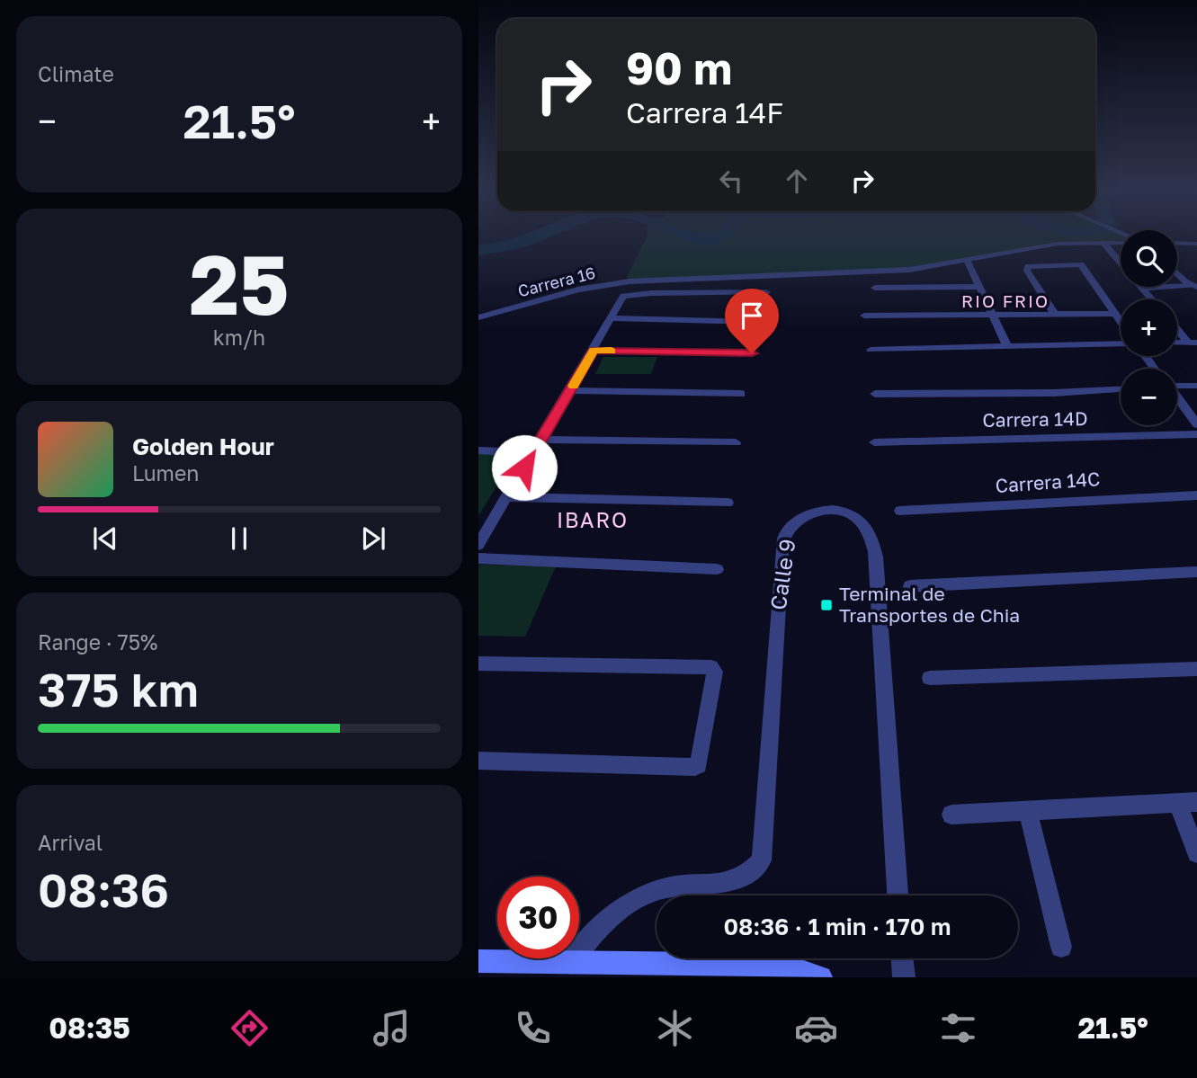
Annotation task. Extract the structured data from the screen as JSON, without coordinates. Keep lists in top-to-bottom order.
{
  "streets": {
    "street": [
      "Carrera 16",
      "Carrera 14D",
      "Carrera 14C",
      "Calle 9"
    ]
  },
  "districts": ["RIO FRIO", "IBARO"],
  "places": {
    "transit": ["Terminal de Transportes de Chia"]
  },
  "page": {
    "tile": [
      "Climate",
      ["25", "km/h"],
      ["Range · 75%", "375 km"],
      ["Arrival", "08:36"]
    ],
    "turn": ["90 m", "Carrera 14F"],
    "heat": ["−", "21.5°", "+"],
    "map_buttons": ["+", "−"],
    "song": ["Golden Hour", "Lumen"],
    "limit": "30",
    "trip": "08:36 · 1 min · 170 m",
    "tabs": ["08:35", "21.5°"]
  }
}
